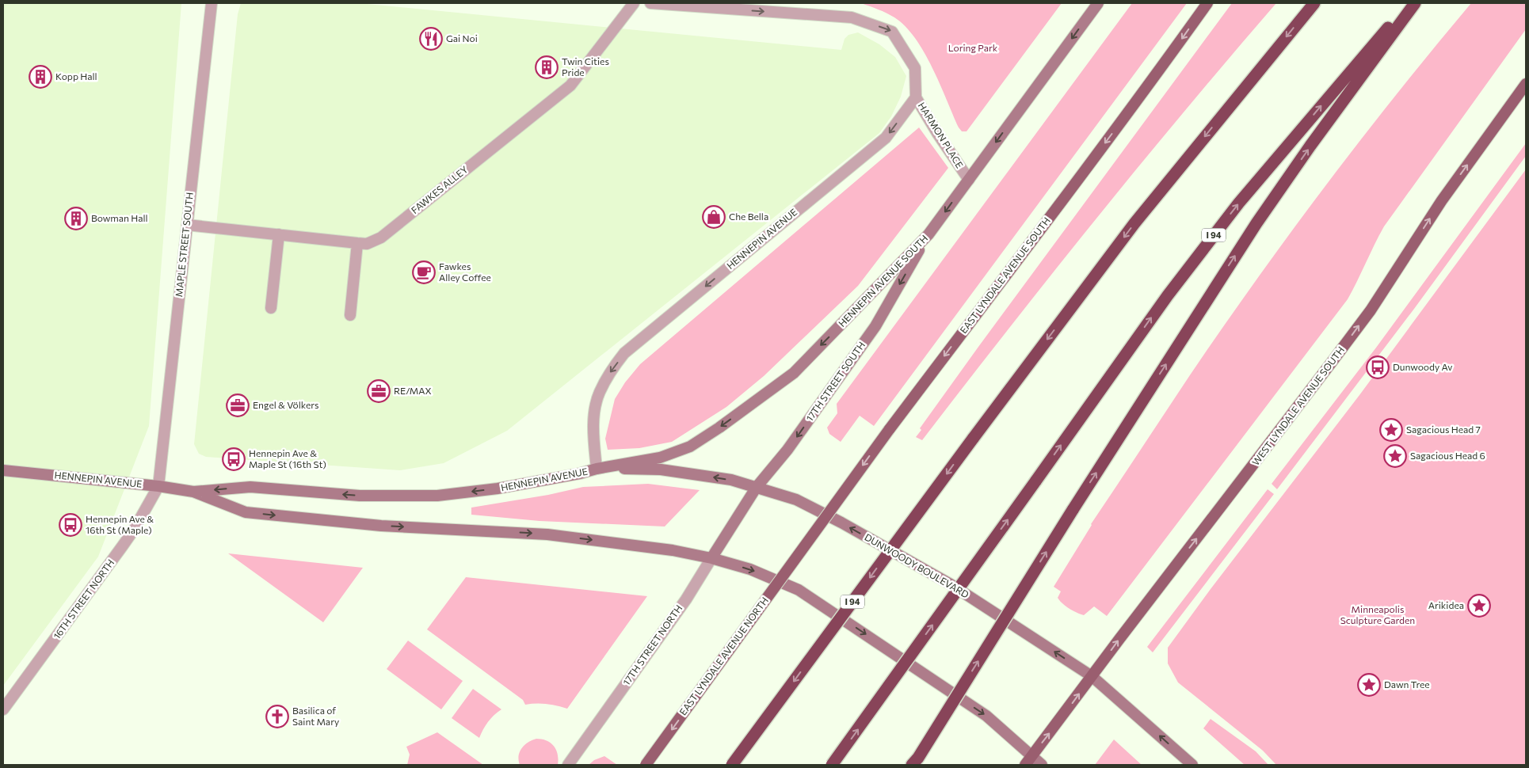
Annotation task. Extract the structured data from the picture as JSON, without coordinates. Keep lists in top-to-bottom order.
{
  "streets": {
    "highway": ["I 94"],
    "main road": [
      "HENNEPIN AVENUE",
      "EAST LYNDALE AVENUE SOUTH",
      "HENNEPIN AVENUE SOUTH",
      "17TH STREET SOUTH",
      "WEST LYNDALE AVENUE SOUTH",
      "DUNWOODY BOULEVARD",
      "17TH STREET NORTH",
      "EAST LYNDALE AVENUE NORTH"
    ],
    "street": [
      "HARMON PLACE",
      "FAWKES ALLEY",
      "MAPLE STREET SOUTH",
      "16TH STREET NORTH"
    ]
  },
  "crossings": [
    ["HARMON PLACE", "HENNEPIN AVENUE"],
    ["HARMON PLACE", "HENNEPIN AVENUE SOUTH"],
    ["FAWKES ALLEY", "MAPLE STREET SOUTH"],
    ["HENNEPIN AVENUE", "MAPLE STREET SOUTH"],
    ["HENNEPIN AVENUE", "HENNEPIN AVENUE SOUTH"],
    ["HENNEPIN AVENUE", "DUNWOODY BOULEVARD"],
    ["HENNEPIN AVENUE", "16TH STREET NORTH"],
    ["HENNEPIN AVENUE", "17TH STREET NORTH"],
    ["MAPLE STREET SOUTH", "16TH STREET NORTH"],
    ["EAST LYNDALE AVENUE SOUTH", "EAST LYNDALE AVENUE NORTH"],
    ["HENNEPIN AVENUE SOUTH", "17TH STREET SOUTH"],
    ["HENNEPIN AVENUE SOUTH", "DUNWOODY BOULEVARD"],
    ["17TH STREET SOUTH", "DUNWOODY BOULEVARD"],
    ["17TH STREET SOUTH", "17TH STREET NORTH"],
    ["WEST LYNDALE AVENUE SOUTH", "DUNWOODY BOULEVARD"]
  ],
  "one_way": [
    "HARMON PLACE",
    "EAST LYNDALE AVENUE SOUTH",
    "HENNEPIN AVENUE SOUTH",
    "17TH STREET SOUTH",
    "WEST LYNDALE AVENUE SOUTH",
    "EAST LYNDALE AVENUE NORTH"
  ],
  "parks": ["Loring Park", "Minneapolis Sculpture Garden"],
  "places": {
    "restaurant": ["Gai Noi"],
    "building": ["Twin Cities Pride", "Kopp Hall", "Bowman Hall"],
    "shop": ["Che Bella"],
    "cafe": ["Fawkes Alley Coffee"],
    "bus stop": ["Dunwoody Av", "Hennepin Ave & Maple St (16th St)", "Hennepin Ave & 16th St (Maple)"],
    "office": ["RE/MAX", "Engel & Völkers"],
    "place": [
      "Sagacious Head 7",
      "Sagacious Head 6",
      "Arikidea",
      "Dawn Tree"
    ],
    "church": ["Basilica of Saint Mary"]
  }
}
